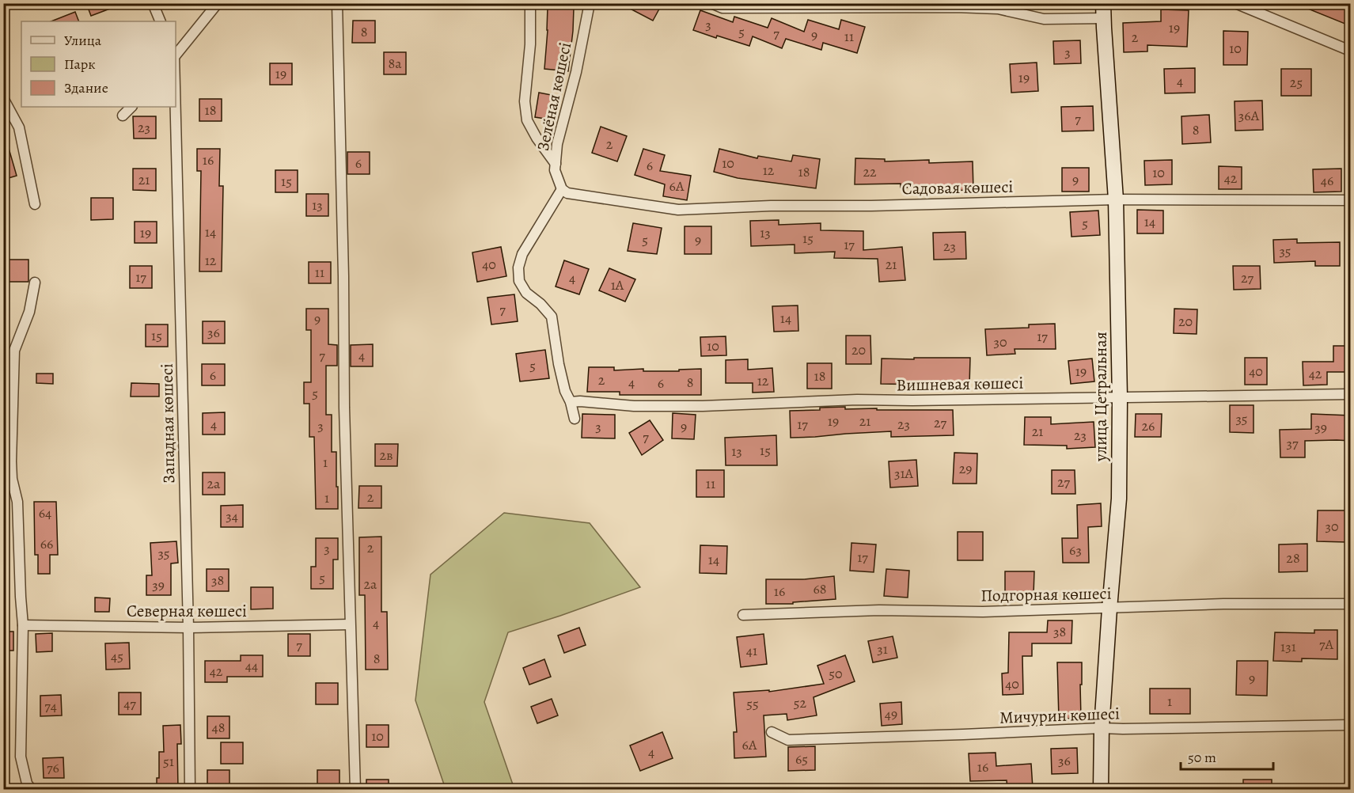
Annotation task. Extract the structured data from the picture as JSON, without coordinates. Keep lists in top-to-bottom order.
{
  "streets": {
    "street": [
      "Зелёная көшесі",
      "Садовая көшесі",
      "Вишневая көшесі",
      "улица Цетральная",
      "Западная көшесі",
      "Подгорная көшесі",
      "Северная көшесі",
      "Мичурин көшесі"
    ]
  },
  "crossings": [
    ["Зелёная көшесі", "Садовая көшесі"],
    ["Садовая көшесі", "улица Цетральная"],
    ["Вишневая көшесі", "улица Цетральная"],
    ["улица Цетральная", "Подгорная көшесі"],
    ["улица Цетральная", "Мичурин көшесі"],
    ["Западная көшесі", "Северная көшесі"]
  ],
  "house_numbers": [
    "3",
    "19",
    "8",
    "5",
    "7",
    "9",
    "11",
    "2",
    "10",
    "3",
    "8а",
    "19",
    "19",
    "4",
    "25",
    "18",
    "36А",
    "7",
    "23",
    "8",
    "2",
    "16",
    "6",
    "10",
    "6",
    "12",
    "18",
    "22",
    "10",
    "42",
    "21",
    "9",
    "46",
    "15",
    "6А",
    "13",
    "14",
    "5",
    "14",
    "19",
    "13",
    "15",
    "5",
    "9",
    "17",
    "23",
    "35",
    "12",
    "40",
    "21",
    "11",
    "17",
    "4",
    "27",
    "1А",
    "7",
    "14",
    "9",
    "20",
    "36",
    "15",
    "17",
    "30",
    "10",
    "20",
    "7",
    "4",
    "5",
    "19",
    "40",
    "42",
    "6",
    "18",
    "2",
    "12",
    "4",
    "8",
    "6",
    "5",
    "35",
    "19",
    "21",
    "27",
    "4",
    "17",
    "23",
    "3",
    "26",
    "3",
    "9",
    "39",
    "21",
    "23",
    "7",
    "37",
    "15",
    "13",
    "2в",
    "1",
    "29",
    "31А",
    "27",
    "2а",
    "11",
    "2",
    "1",
    "64",
    "34",
    "30",
    "66",
    "2",
    "3",
    "63",
    "35",
    "17",
    "28",
    "14",
    "5",
    "38",
    "2а",
    "39",
    "68",
    "16",
    "4",
    "38",
    "7А",
    "7",
    "131",
    "31",
    "41",
    "45",
    "8",
    "44",
    "42",
    "50",
    "9",
    "40",
    "1",
    "52",
    "47",
    "55",
    "74",
    "49",
    "48",
    "10",
    "6А",
    "4",
    "65",
    "36",
    "51",
    "16",
    "76"
  ],
  "legend": ["Улица", "Парк", "Здание"],
  "scale_bar": "50 m"
}
